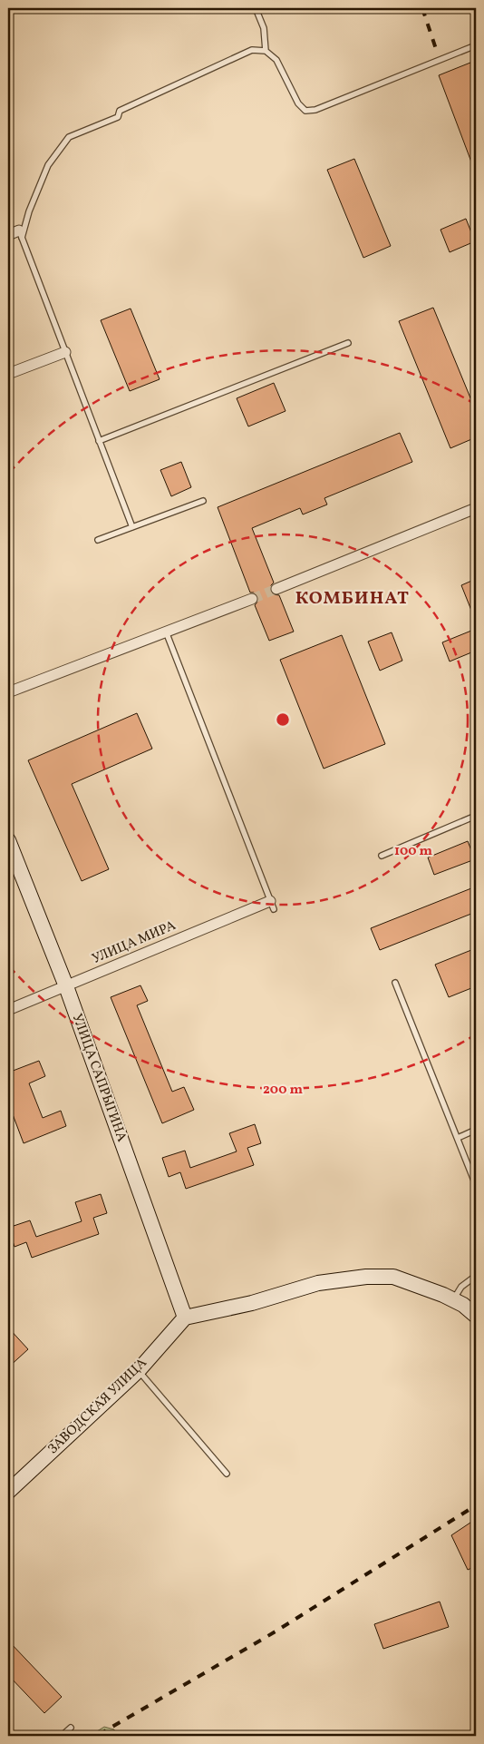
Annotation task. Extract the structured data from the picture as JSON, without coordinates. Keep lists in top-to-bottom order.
{
  "streets": {
    "street": ["УЛИЦА МИРА", "УЛИЦА САПРЫГИНА", "ЗАВОДСКАЯ УЛИЦА"]
  },
  "crossings": [
    ["УЛИЦА МИРА", "УЛИЦА САПРЫГИНА"],
    ["УЛИЦА САПРЫГИНА", "ЗАВОДСКАЯ УЛИЦА"]
  ],
  "districts": ["КОМБИНАТ"],
  "rings": ["100 m", "200 m"]
}
